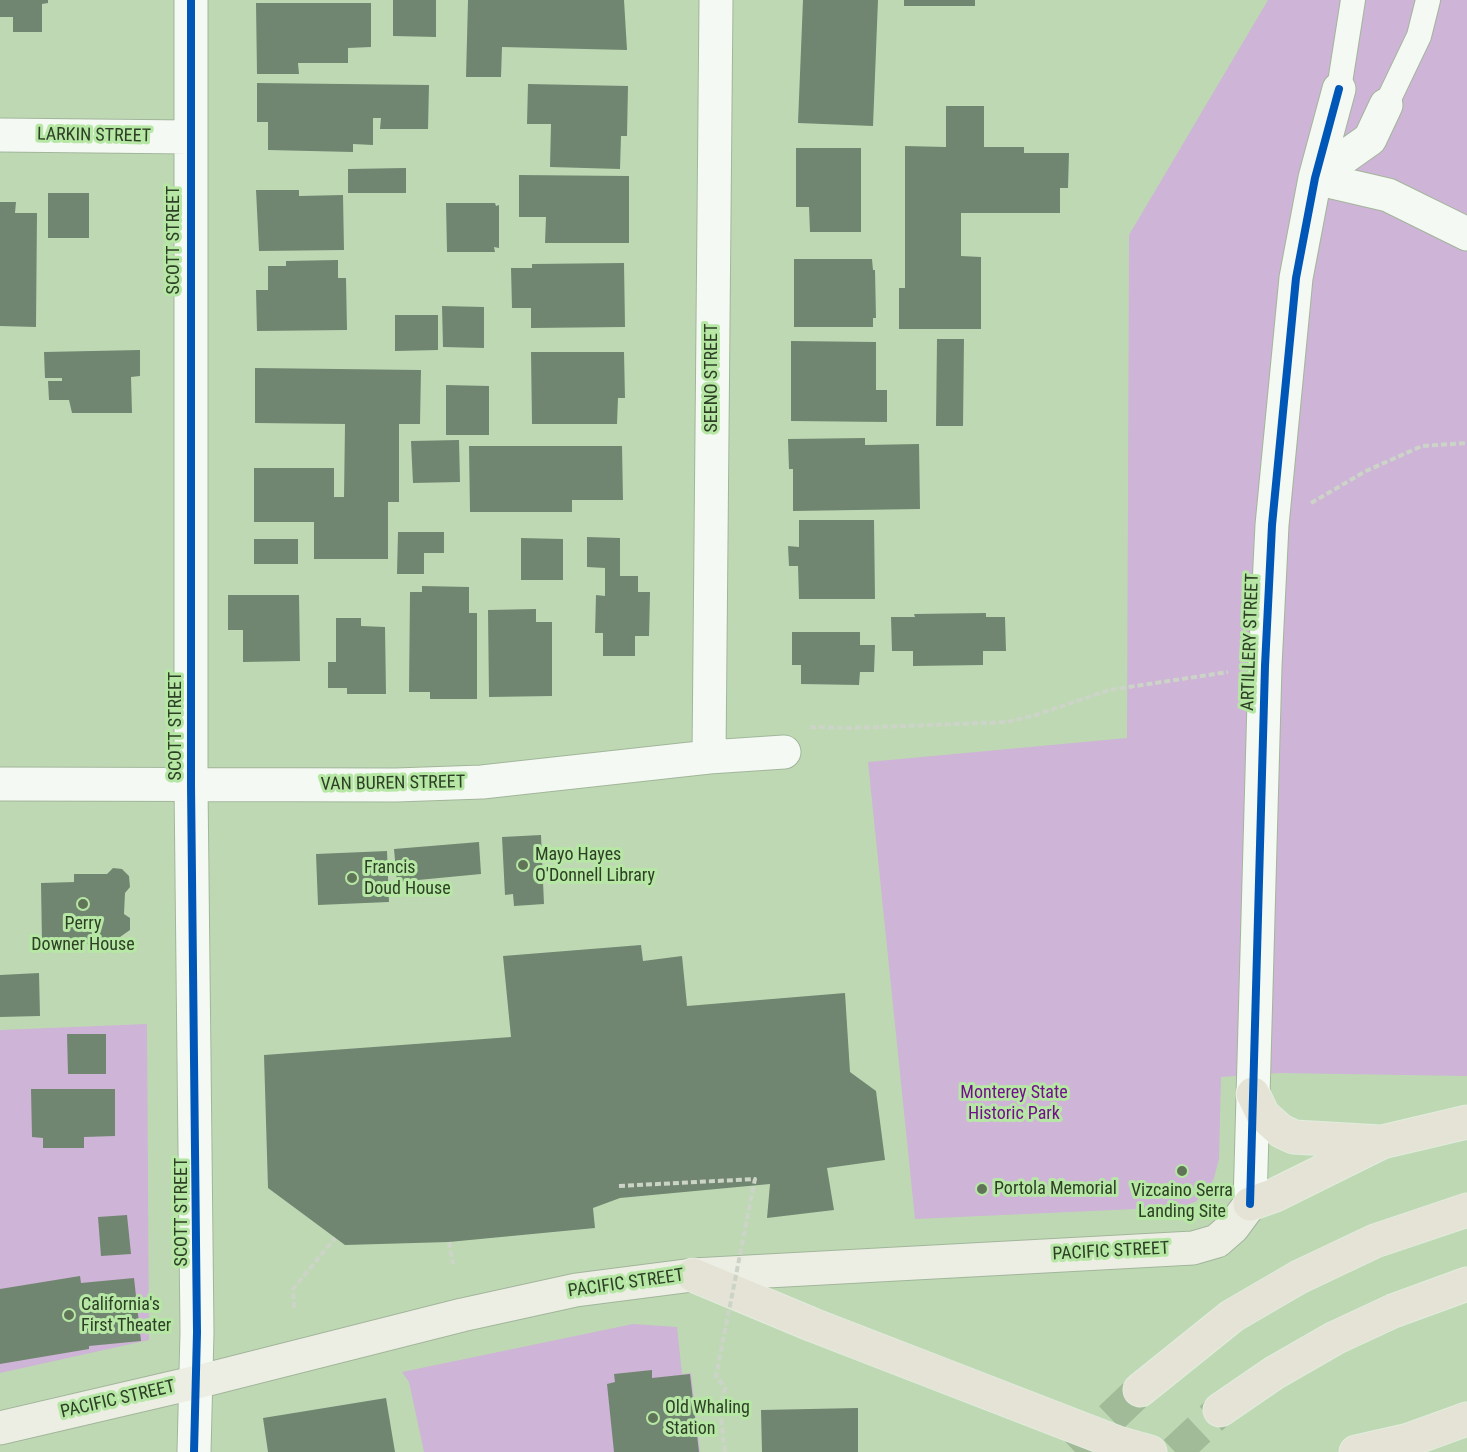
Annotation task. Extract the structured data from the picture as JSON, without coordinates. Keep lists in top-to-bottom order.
{
  "streets": {
    "main road": ["PACIFIC STREET"],
    "street": [
      "LARKIN STREET",
      "SCOTT STREET",
      "SEENO STREET",
      "ARTILLERY STREET",
      "VAN BUREN STREET"
    ]
  },
  "crossings": [
    ["LARKIN STREET", "SCOTT STREET"],
    ["SCOTT STREET", "VAN BUREN STREET"],
    ["SCOTT STREET", "PACIFIC STREET"],
    ["SEENO STREET", "VAN BUREN STREET"],
    ["ARTILLERY STREET", "PACIFIC STREET"]
  ],
  "parks": ["Monterey State Historic Park"],
  "places": [
    "Mayo Hayes O'Donnell Library",
    "Francis Doud House",
    "Perry Downer House",
    "Vizcaino Serra Landing Site",
    "Portola Memorial",
    "California's First Theater",
    "Old Whaling Station"
  ]
}
